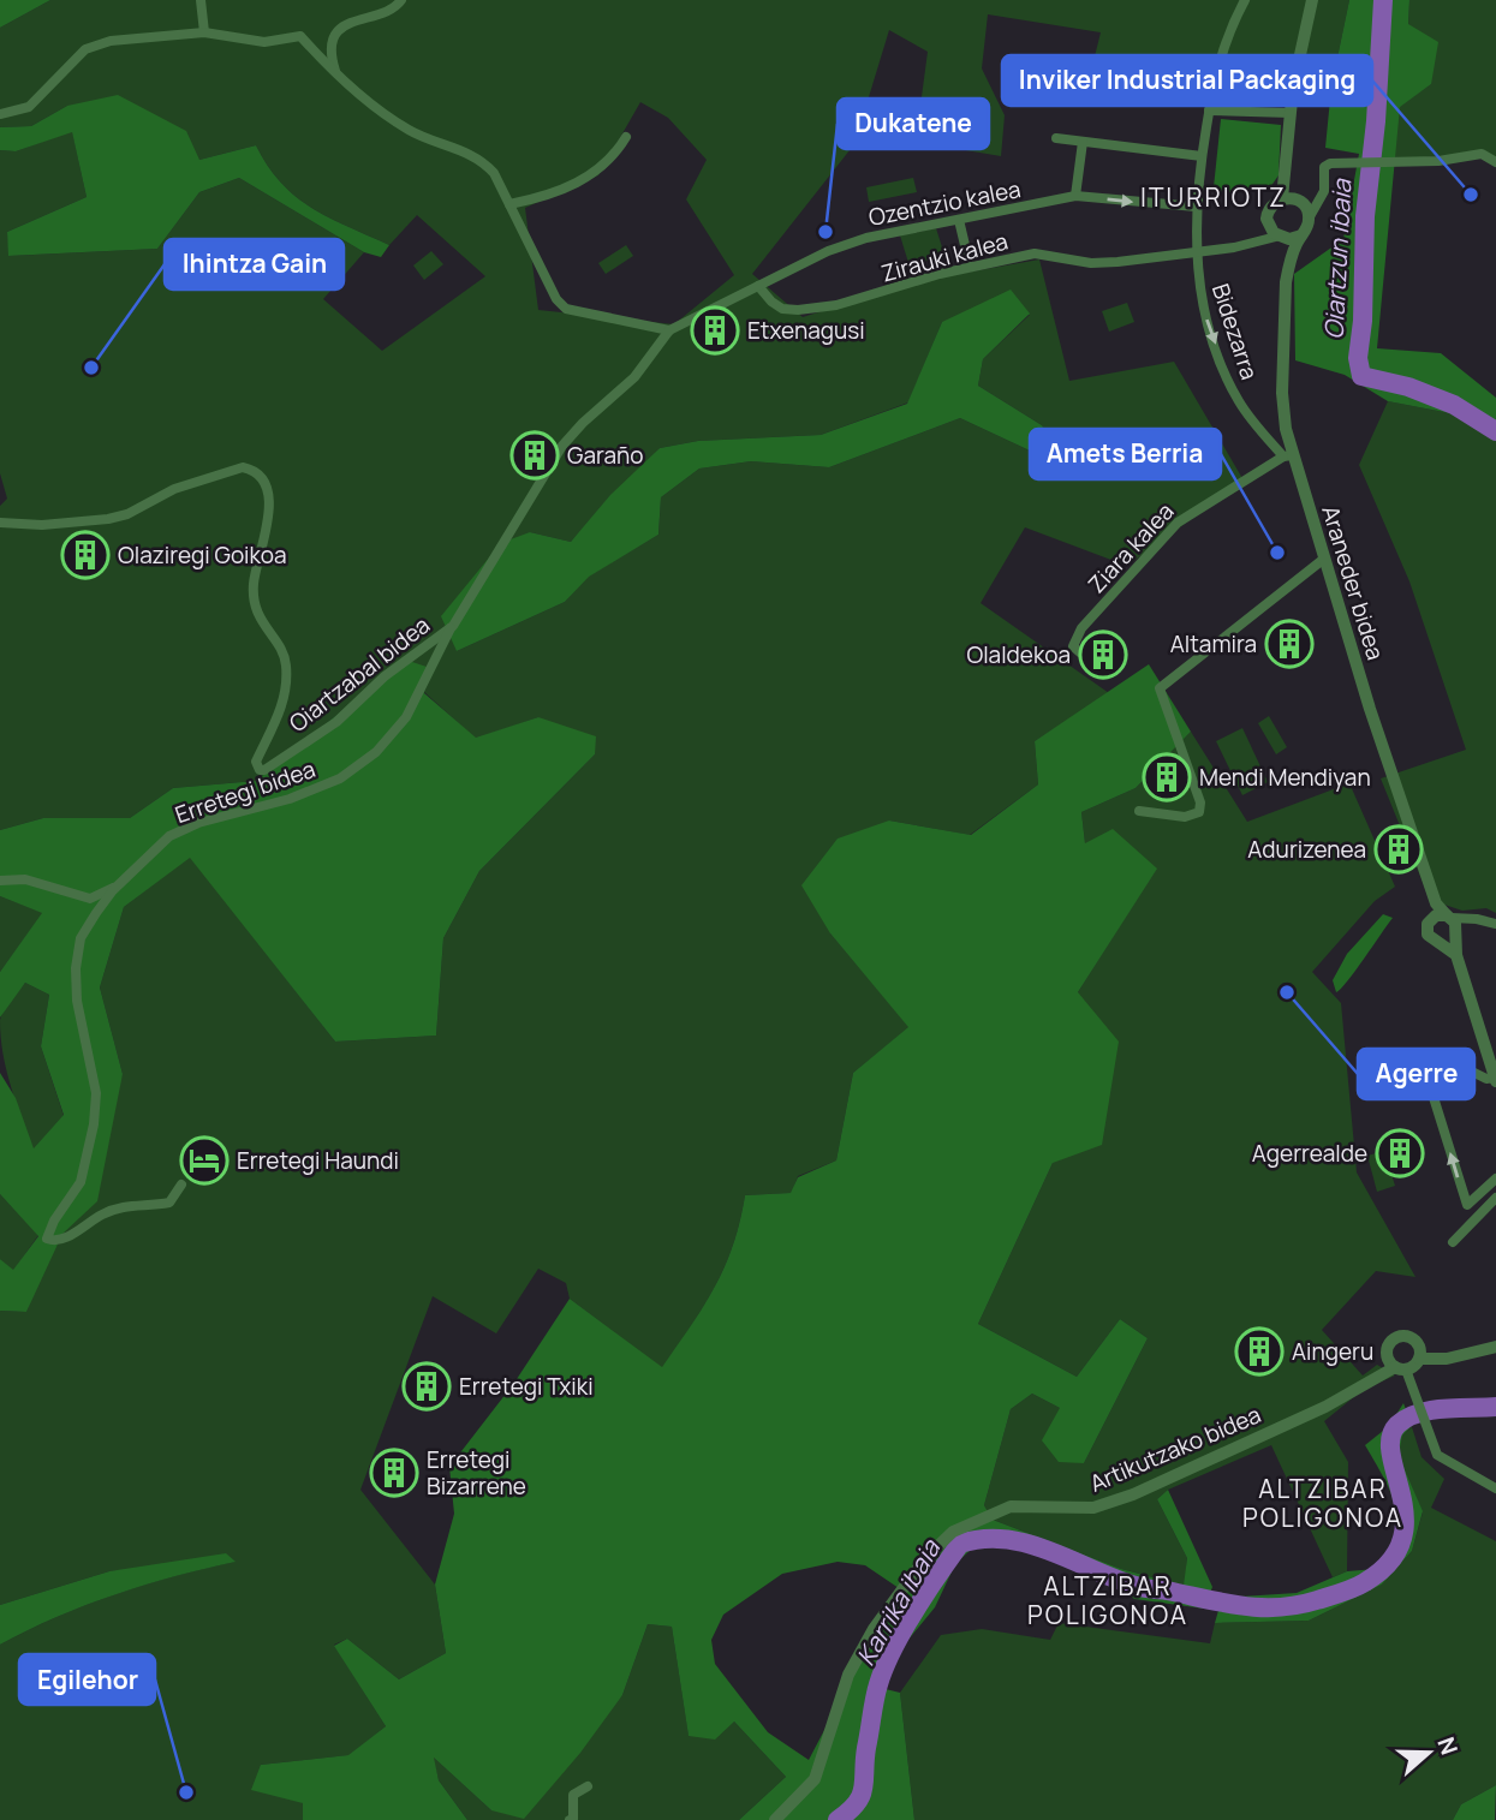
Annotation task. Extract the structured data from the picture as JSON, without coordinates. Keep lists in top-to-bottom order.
{
  "streets": {
    "street": [
      "Ozentzio kalea",
      "Zirauki kalea",
      "Bidezarra",
      "Ziara kalea",
      "Araneder bidea",
      "Oiartzabal bidea",
      "Erretegi bidea",
      "Artikutzako bidea"
    ]
  },
  "crossings": [
    ["Ozentzio kalea", "Zirauki kalea"],
    ["Ozentzio kalea", "Bidezarra"],
    ["Ozentzio kalea", "Oiartzabal bidea"],
    ["Zirauki kalea", "Bidezarra"],
    ["Zirauki kalea", "Araneder bidea"],
    ["Bidezarra", "Ziara kalea"],
    ["Bidezarra", "Araneder bidea"],
    ["Ziara kalea", "Araneder bidea"],
    ["Oiartzabal bidea", "Erretegi bidea"]
  ],
  "one_way": ["Bidezarra"],
  "districts": ["ITURRIOTZ", "ALTZIBAR POLIGONOA", "ALTZIBAR POLIGONOA"],
  "water": ["Oiartzun ibaia", "Karrika ibaia"],
  "places": {
    "other": [
      "Inviker Industrial Packaging",
      "Dukatene",
      "Ihintza Gain",
      "Amets Berria",
      "Agerre",
      "Egilehor"
    ],
    "building": [
      "Etxenagusi",
      "Garaño",
      "Olaziregi Goikoa",
      "Altamira",
      "Olaldekoa",
      "Mendi Mendiyan",
      "Adurizenea",
      "Agerrealde",
      "Aingeru",
      "Erretegi Txiki",
      "Erretegi Bizarrene"
    ],
    "hotel": ["Erretegi Haundi"]
  },
  "north": "right"
}
